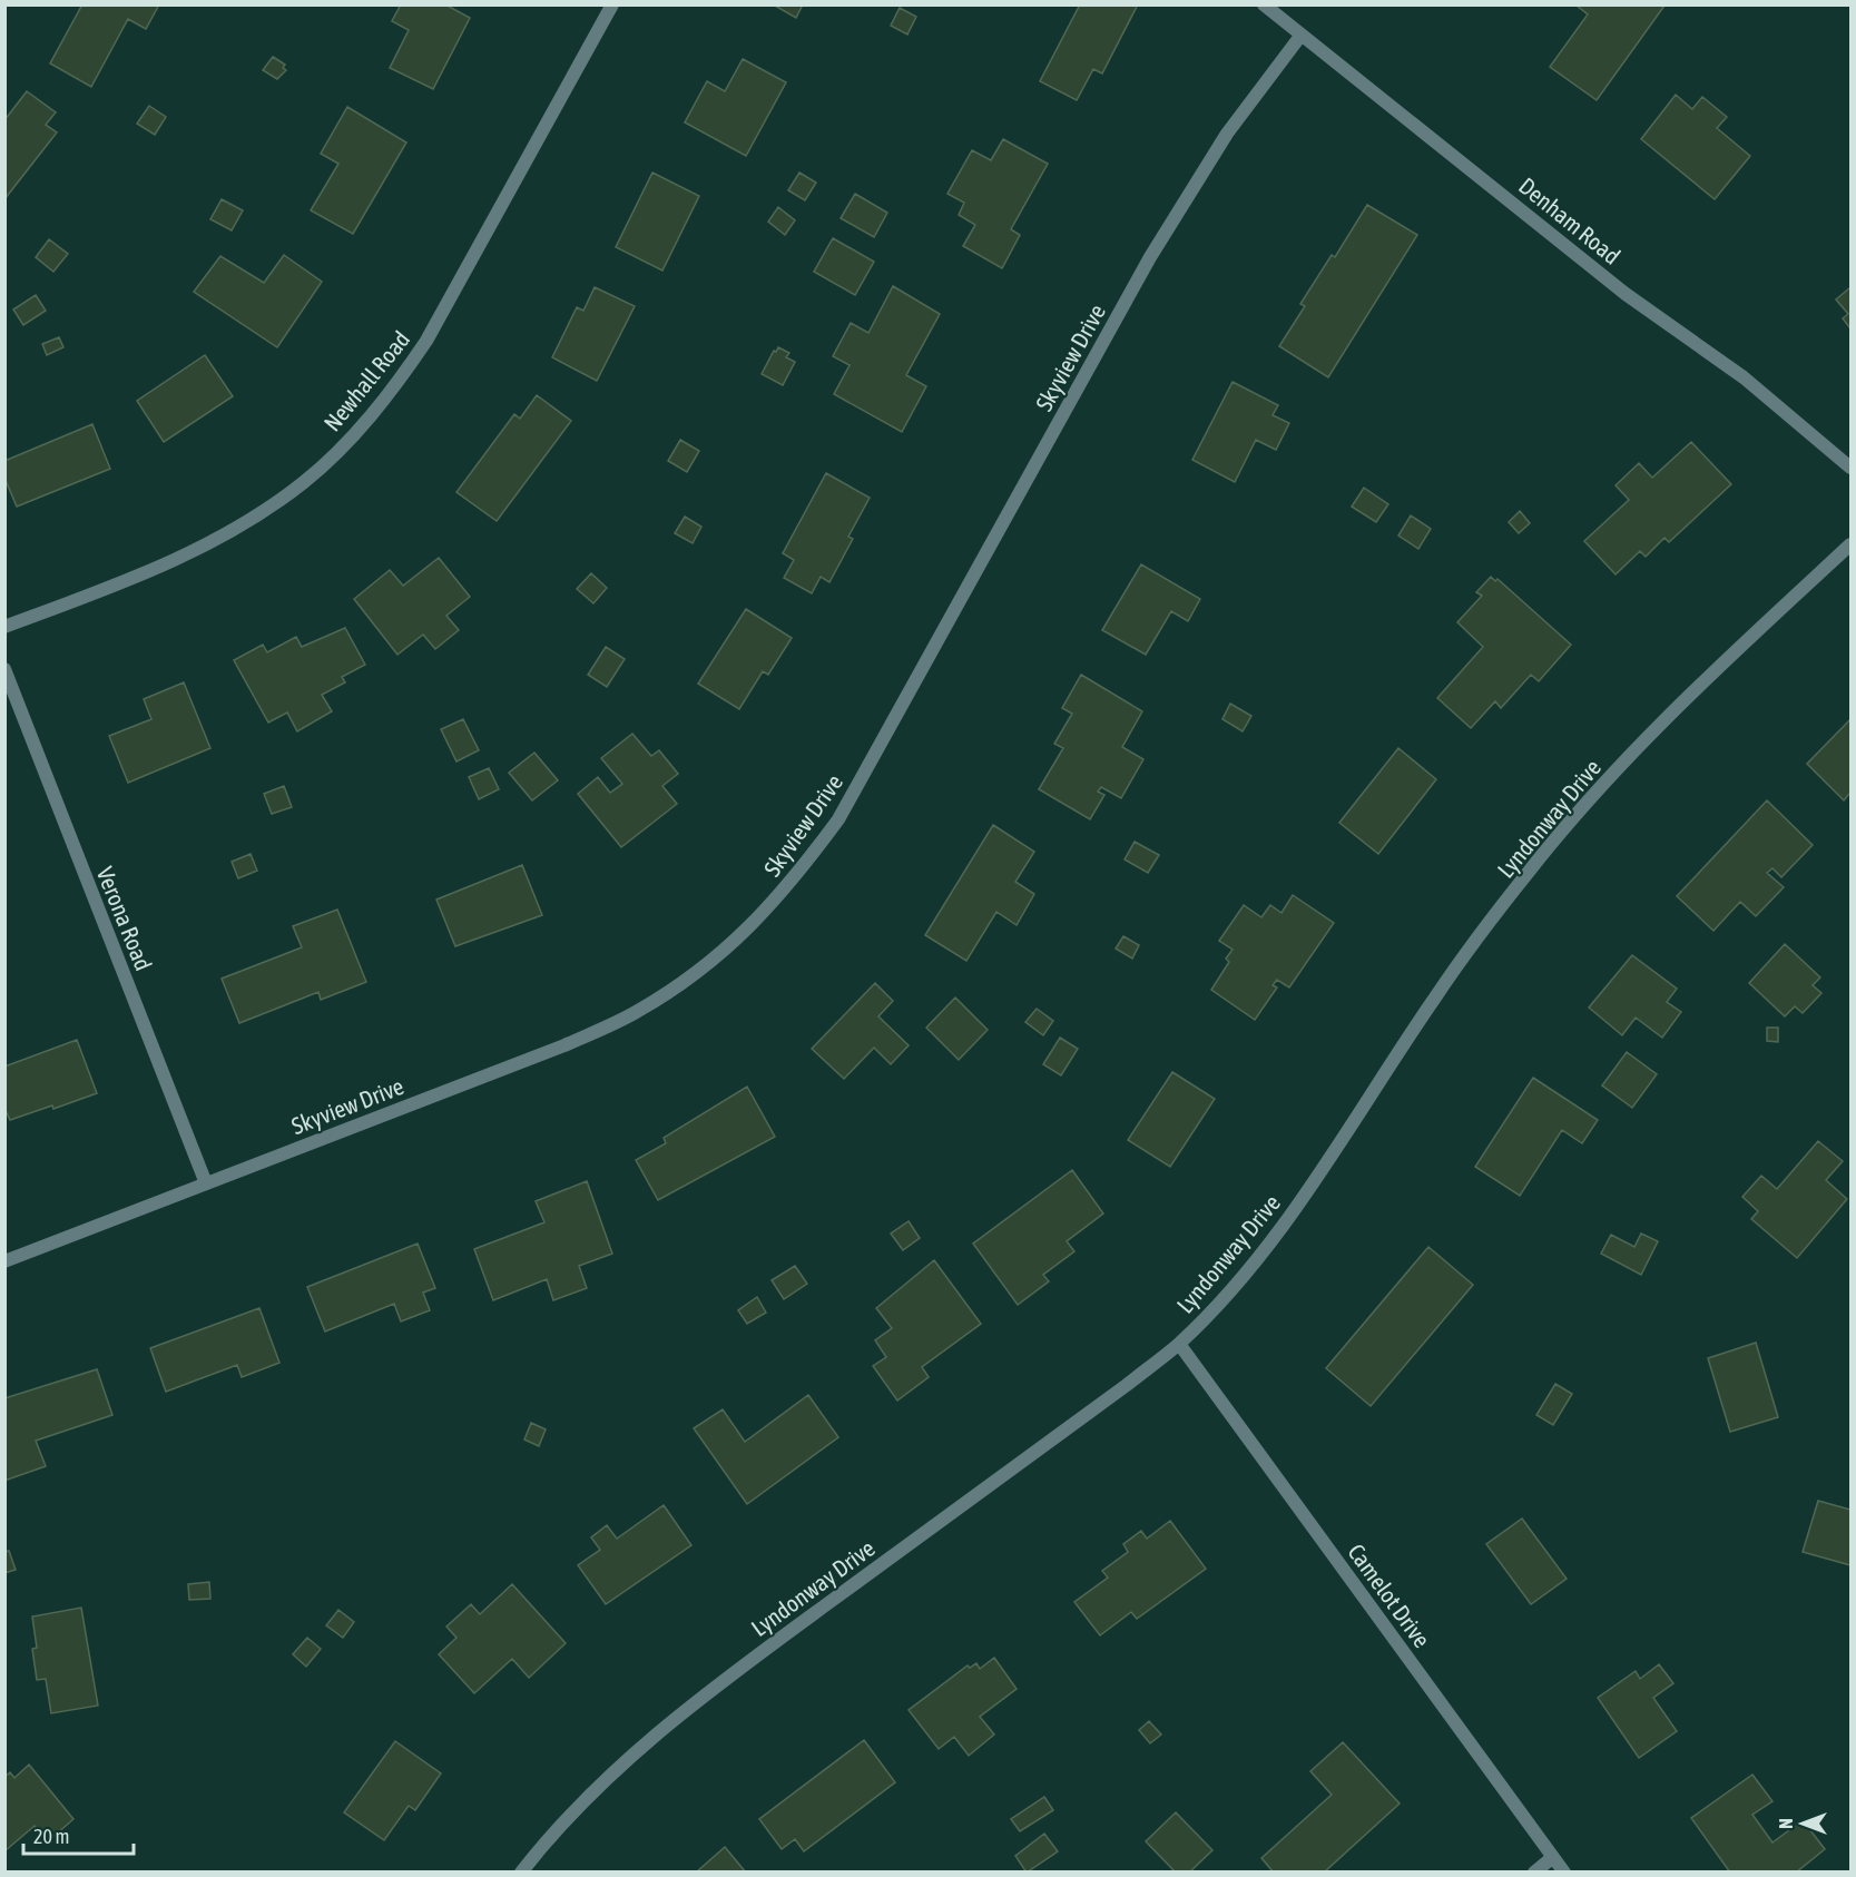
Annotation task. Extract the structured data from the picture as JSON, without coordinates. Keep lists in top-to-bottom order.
{
  "streets": {
    "street": [
      "Denham Road",
      "Skyview Drive",
      "Newhall Road",
      "Lyndonway Drive",
      "Verona Road",
      "Camelot Drive"
    ]
  },
  "crossings": [
    ["Denham Road", "Skyview Drive"],
    ["Skyview Drive", "Verona Road"],
    ["Lyndonway Drive", "Camelot Drive"]
  ],
  "scale_bar": "20 m",
  "north": "left"
}
